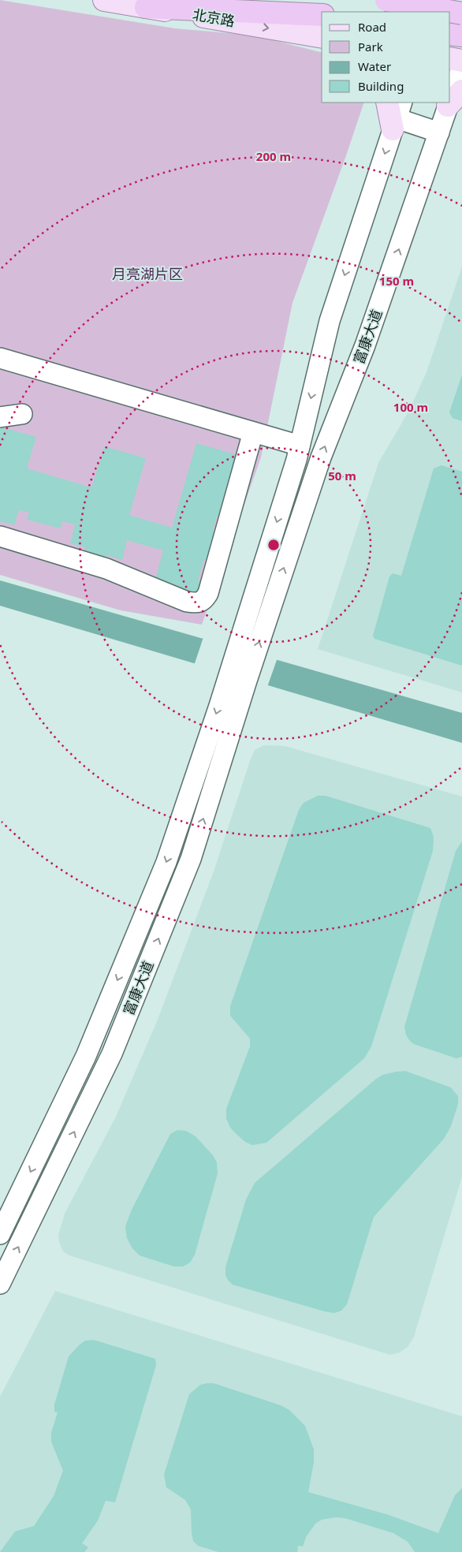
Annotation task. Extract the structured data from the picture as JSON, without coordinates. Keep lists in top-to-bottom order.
{
  "streets": {
    "main road": ["北京路"],
    "street": ["富康大道"]
  },
  "one_way": ["北京路"],
  "parks": ["月亮湖片区"],
  "legend": [
    "Road",
    "Park",
    "Water",
    "Building"
  ],
  "rings": [
    "200 m",
    "150 m",
    "100 m",
    "50 m"
  ]
}
